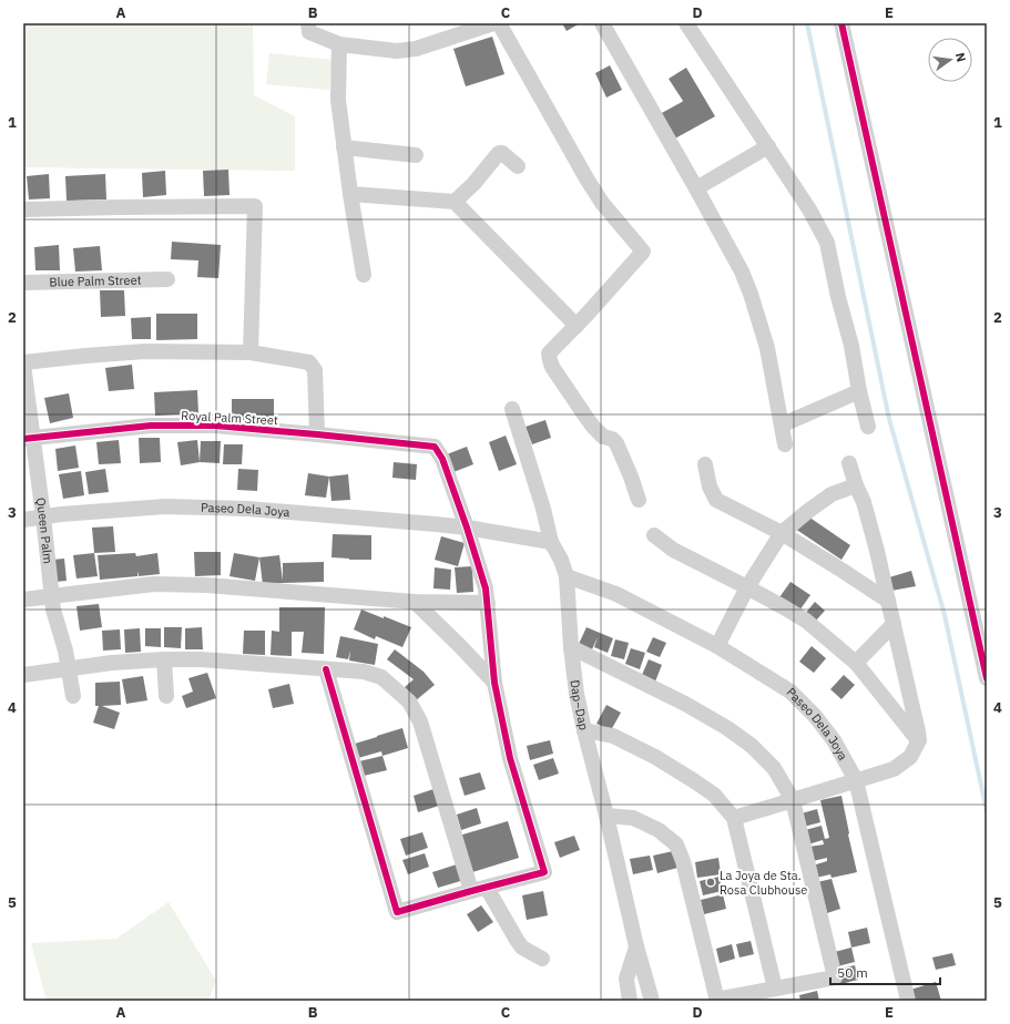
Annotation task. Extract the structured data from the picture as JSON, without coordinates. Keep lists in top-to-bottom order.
{
  "streets": {
    "street": [
      "Blue Palm Street",
      "Royal Palm Street",
      "Paseo Dela Joya",
      "Queen Palm",
      "Dap~Dap"
    ]
  },
  "crossings": [
    ["Royal Palm Street", "Paseo Dela Joya"],
    ["Royal Palm Street", "Queen Palm"],
    ["Paseo Dela Joya", "Queen Palm"],
    ["Paseo Dela Joya", "Dap~Dap"]
  ],
  "places": ["La Joya de Sta. Rosa Clubhouse"],
  "scale_bar": "50 m",
  "north": "right",
  "grid": {
    "columns": [
      "A",
      "B",
      "C",
      "D",
      "E"
    ],
    "rows": [
      "1",
      "2",
      "3",
      "4",
      "5"
    ]
  }
}
